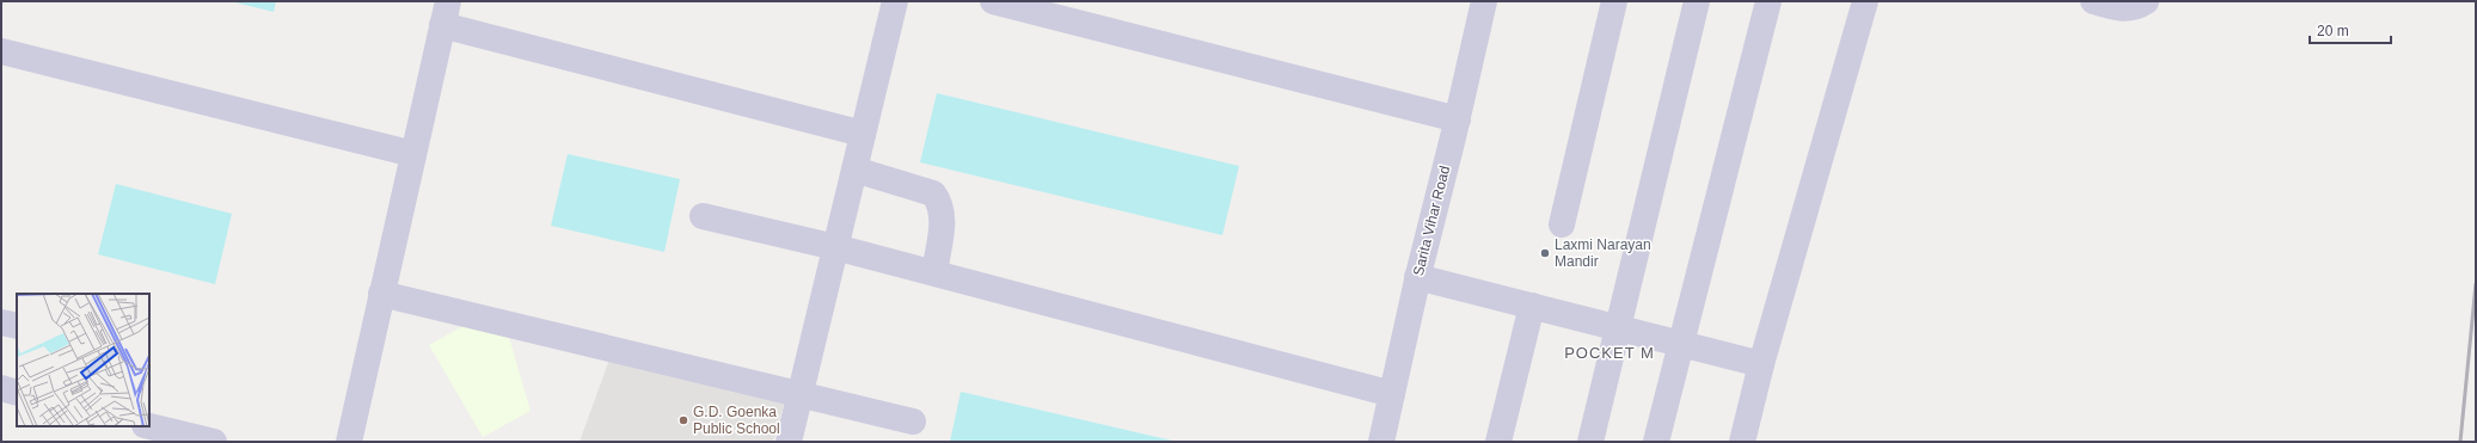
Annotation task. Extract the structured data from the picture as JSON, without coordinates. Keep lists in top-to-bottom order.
{
  "streets": {
    "street": ["Sarita Vihar Road"]
  },
  "districts": ["POCKET M"],
  "places": ["Laxmi Narayan Mandir", "G.D. Goenka Public School"],
  "scale_bar": "20 m"
}
